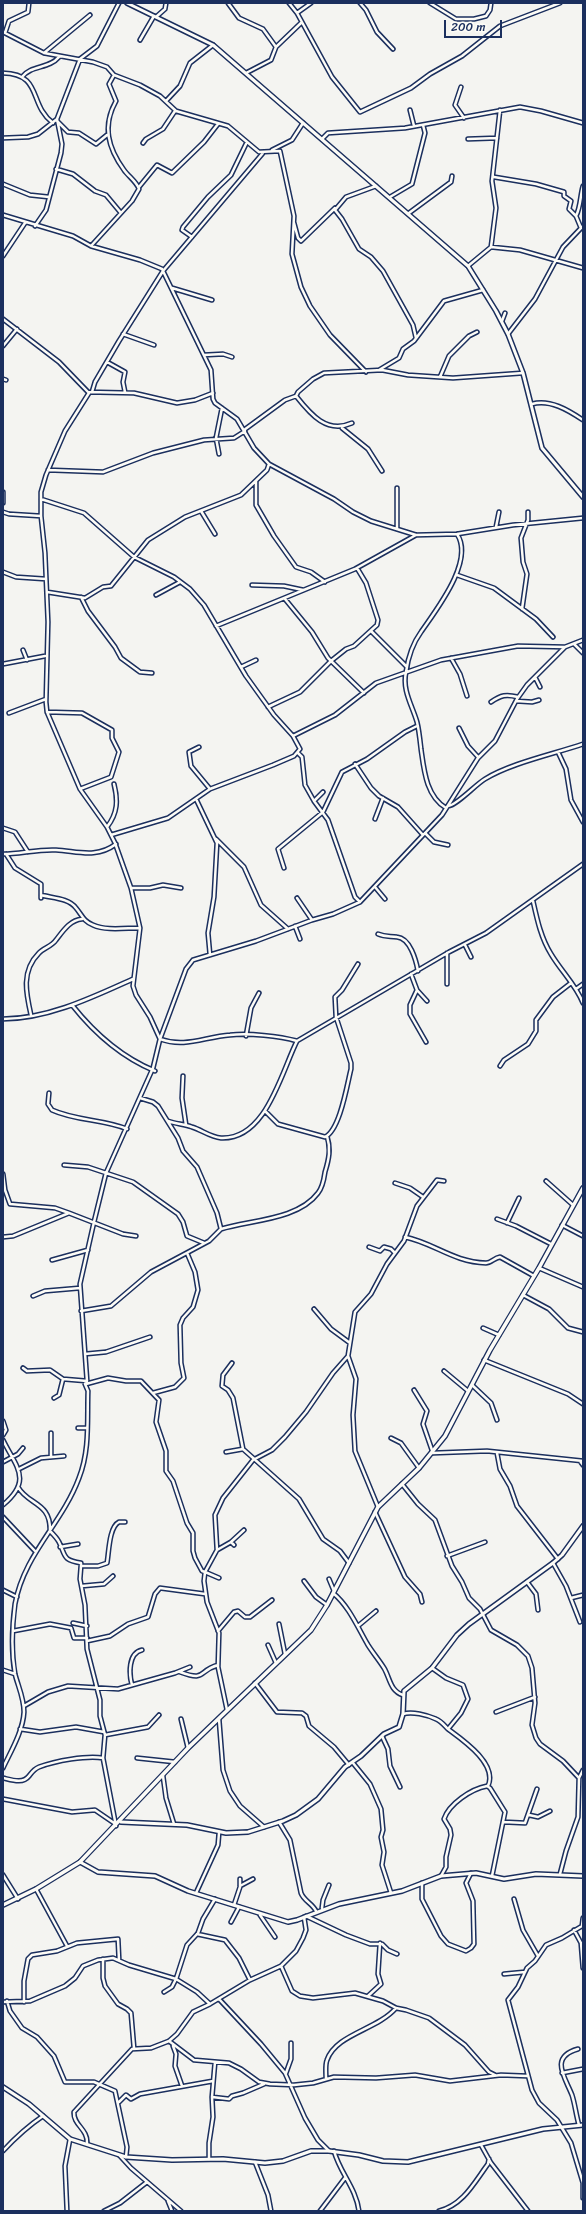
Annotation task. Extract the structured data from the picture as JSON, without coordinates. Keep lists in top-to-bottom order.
{
  "scale_bar": "200 m"
}
